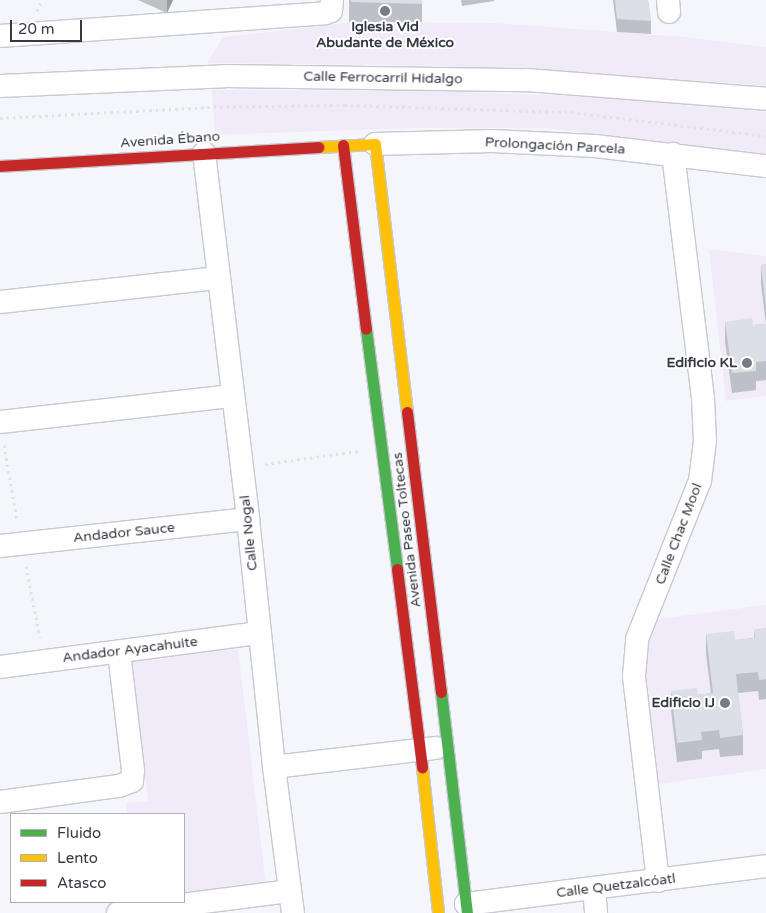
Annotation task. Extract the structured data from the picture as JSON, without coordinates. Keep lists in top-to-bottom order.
{
  "streets": {
    "street": [
      "Calle Ferrocarril Hidalgo",
      "Avenida Ébano",
      "Prolongación Parcela",
      "Avenida Paseo Toltecas",
      "Andador Sauce",
      "Calle Nogal",
      "Calle Chac Mool",
      "Andador Ayacahuite",
      "Calle Quetzalcóatl"
    ]
  },
  "crossings": [
    ["Avenida Ébano", "Prolongación Parcela"],
    ["Avenida Ébano", "Avenida Paseo Toltecas"],
    ["Avenida Ébano", "Calle Nogal"],
    ["Prolongación Parcela", "Avenida Paseo Toltecas"],
    ["Prolongación Parcela", "Calle Chac Mool"],
    ["Avenida Paseo Toltecas", "Calle Quetzalcóatl"],
    ["Andador Sauce", "Calle Nogal"],
    ["Calle Nogal", "Andador Ayacahuite"],
    ["Calle Chac Mool", "Calle Quetzalcóatl"]
  ],
  "places": ["Iglesia Vid Abudante de México", "Edificio KL", "Edificio IJ"],
  "legend": ["Fluido", "Lento", "Atasco"],
  "scale_bar": "20 m"
}
